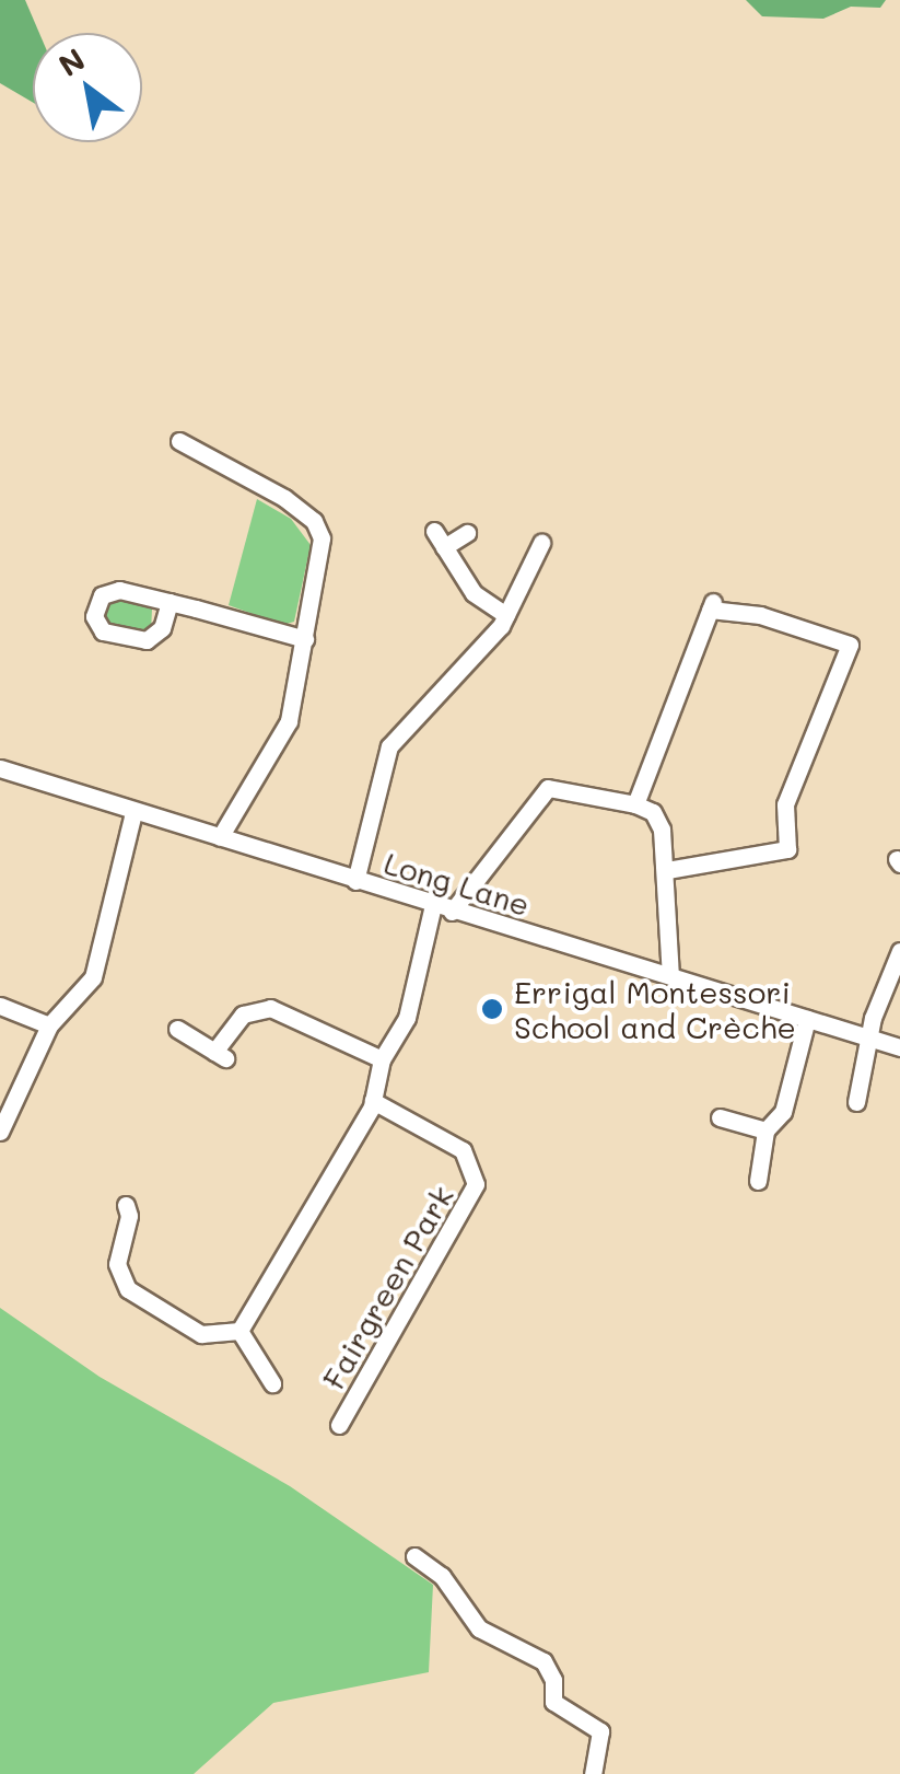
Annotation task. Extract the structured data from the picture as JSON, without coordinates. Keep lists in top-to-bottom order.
{
  "streets": {
    "street": ["Long Lane", "Fairgreen Park"]
  },
  "places": ["Errigal Montessori School and Crèche"],
  "north": "top left"
}
